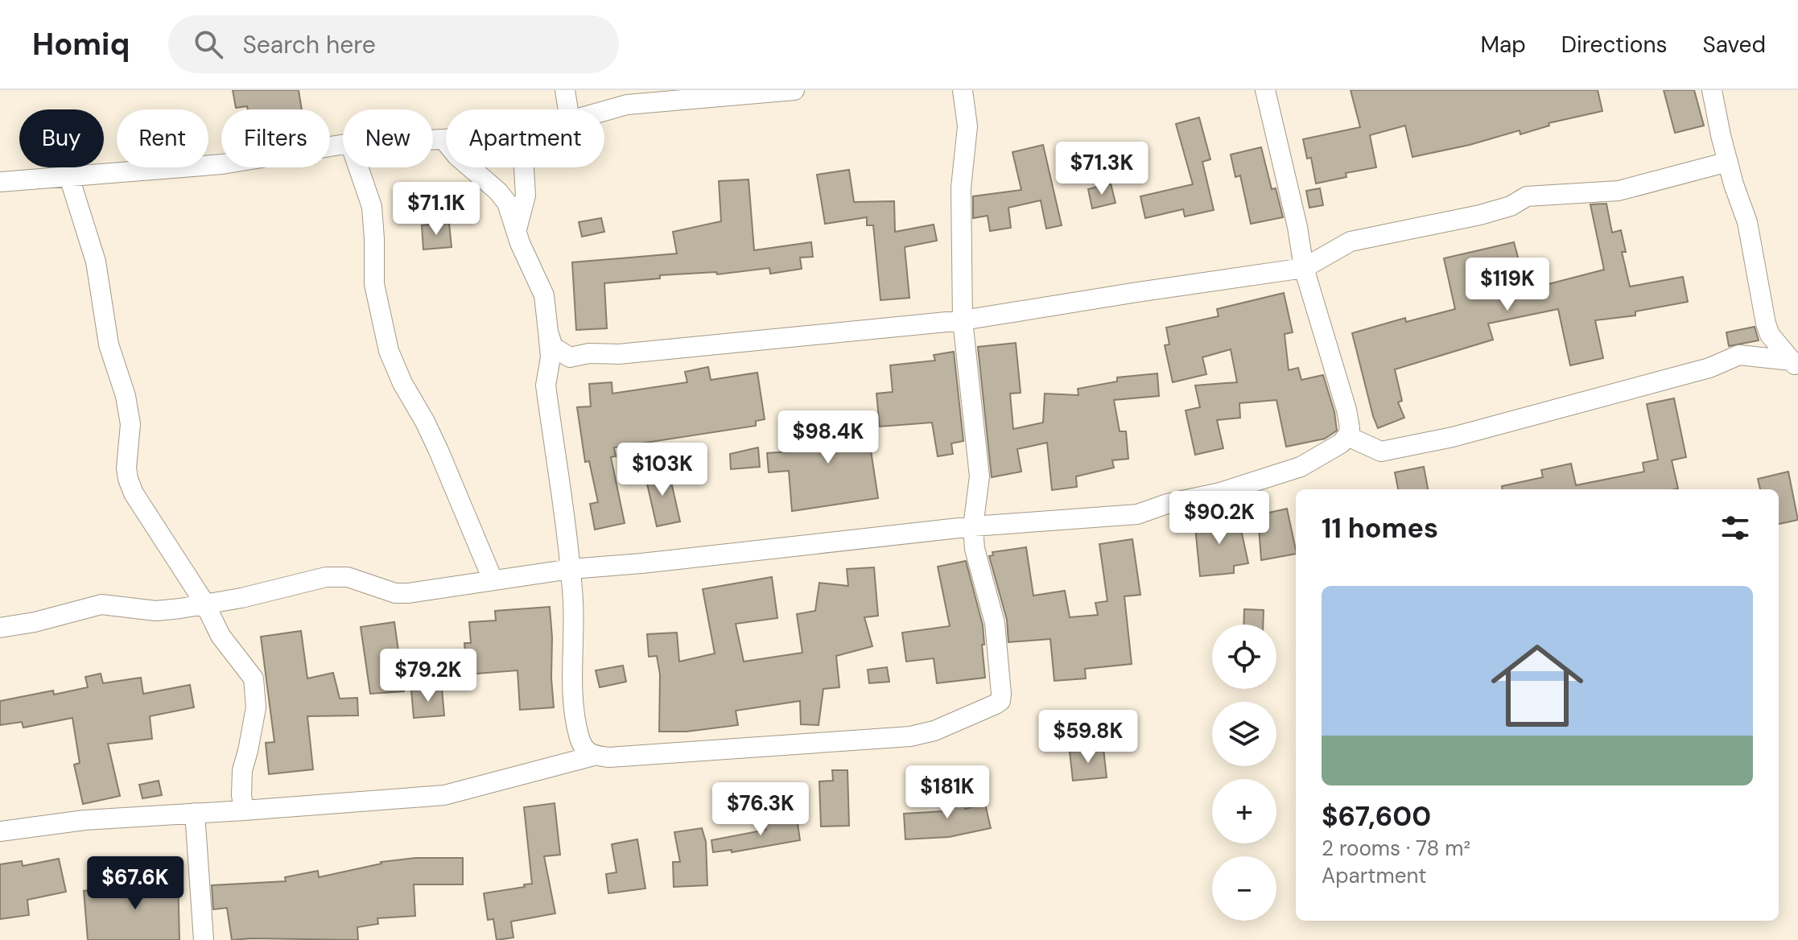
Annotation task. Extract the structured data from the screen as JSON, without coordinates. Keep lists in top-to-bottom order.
{
  "page": {
    "header": "Homiq",
    "search": "Search here",
    "nav": ["Map", "Directions", "Saved"],
    "chip": [
      "Buy",
      "Rent",
      "Filters",
      "New",
      "Apartment"
    ],
    "price": [
      "$71.3K",
      "$71.1K",
      "$119K",
      "$98.4K",
      "$103K",
      "$90.2K",
      "$79.2K",
      "$59.8K",
      "$181K",
      "$76.3K",
      "$67.6K"
    ],
    "heading": "11 homes",
    "list": [
      {
        "name": "$67,600",
        "note": "2 rooms · 78 m² · Apartment"
      }
    ],
    "map_buttons": ["+", "−"]
  }
}
